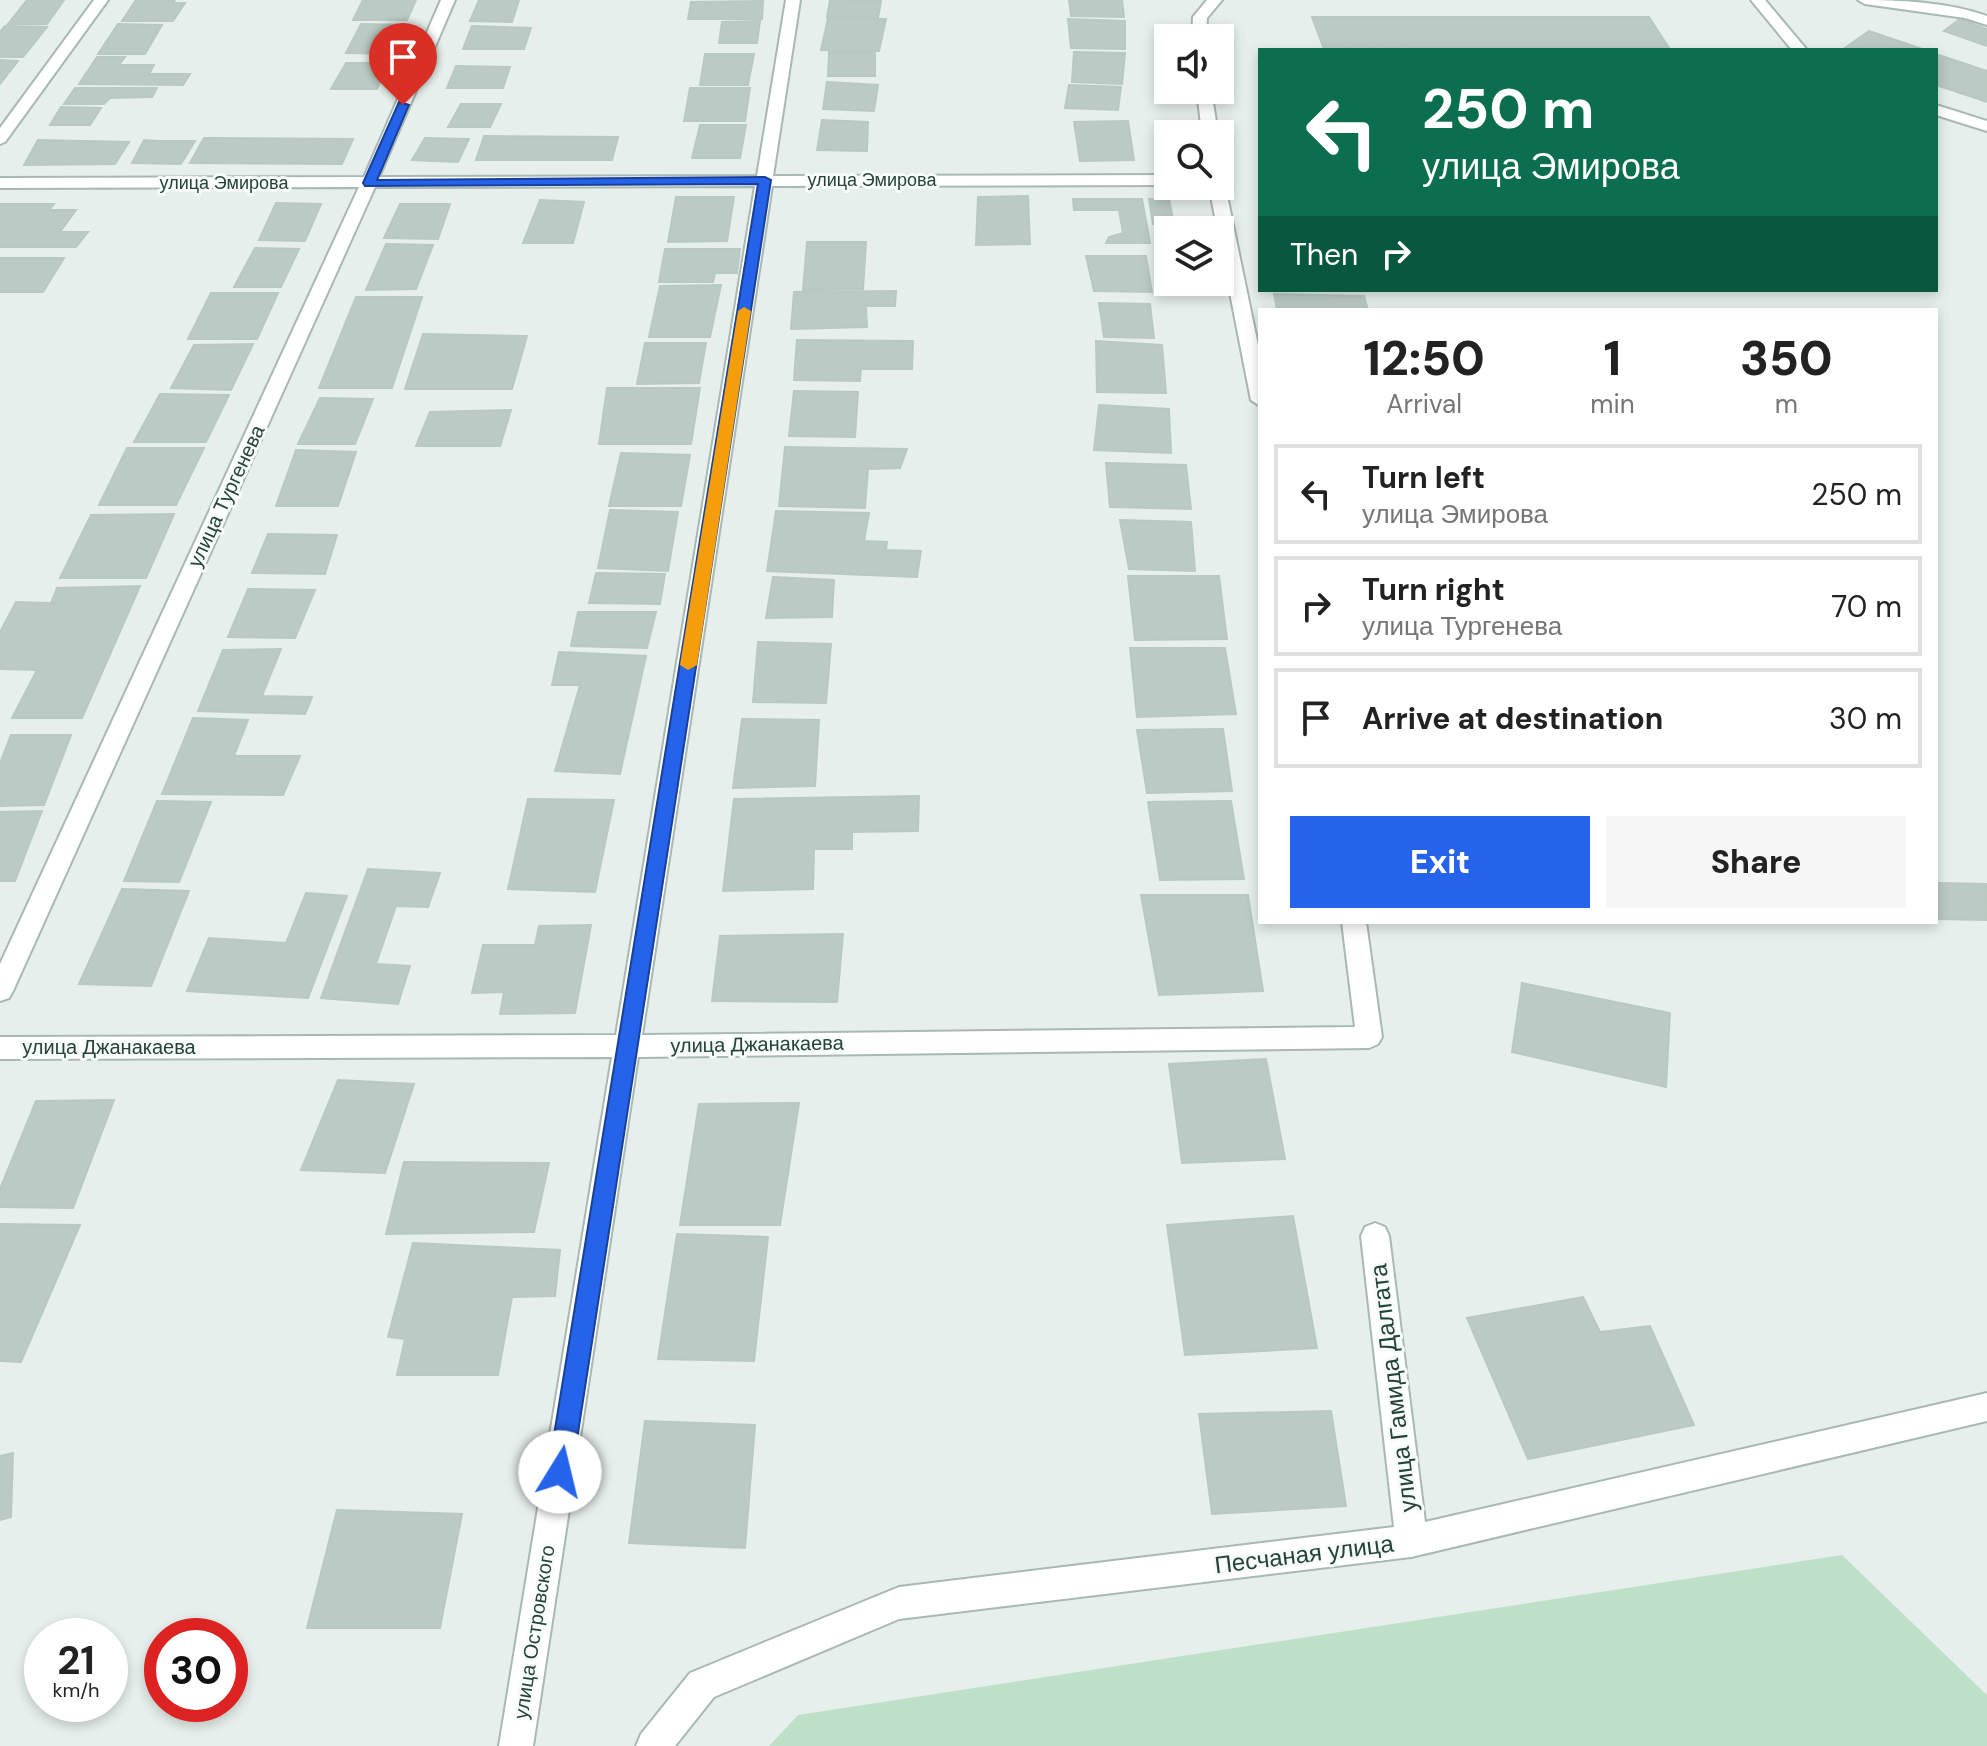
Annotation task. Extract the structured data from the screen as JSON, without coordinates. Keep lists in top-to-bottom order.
{
  "streets": {
    "street": [
      "улица Эмирова",
      "улица Тургенева",
      "улица Джанакаева",
      "улица Гамида Далгата",
      "Песчаная улица",
      "улица Островского"
    ]
  },
  "crossings": [
    ["улица Эмирова", "улица Тургенева"],
    ["улица Эмирова", "улица Островского"],
    ["улица Джанакаева", "улица Островского"],
    ["улица Гамида Далгата", "Песчаная улица"]
  ],
  "page": {
    "turn": ["250 m", "улица Эмирова"],
    "then": "Then",
    "eta": [
      "12:50",
      "Arrival",
      "1",
      "min",
      "350",
      "m"
    ],
    "list": [
      {
        "name": "Turn left",
        "note": "улица Эмирова",
        "value": "250 m"
      },
      {
        "name": "Turn right",
        "note": "улица Тургенева",
        "value": "70 m"
      },
      {
        "name": "Arrive at destination",
        "value": "30 m"
      }
    ],
    "buttons": ["Exit", "Share"],
    "speed": "21 km/h",
    "limit": "30"
  }
}
